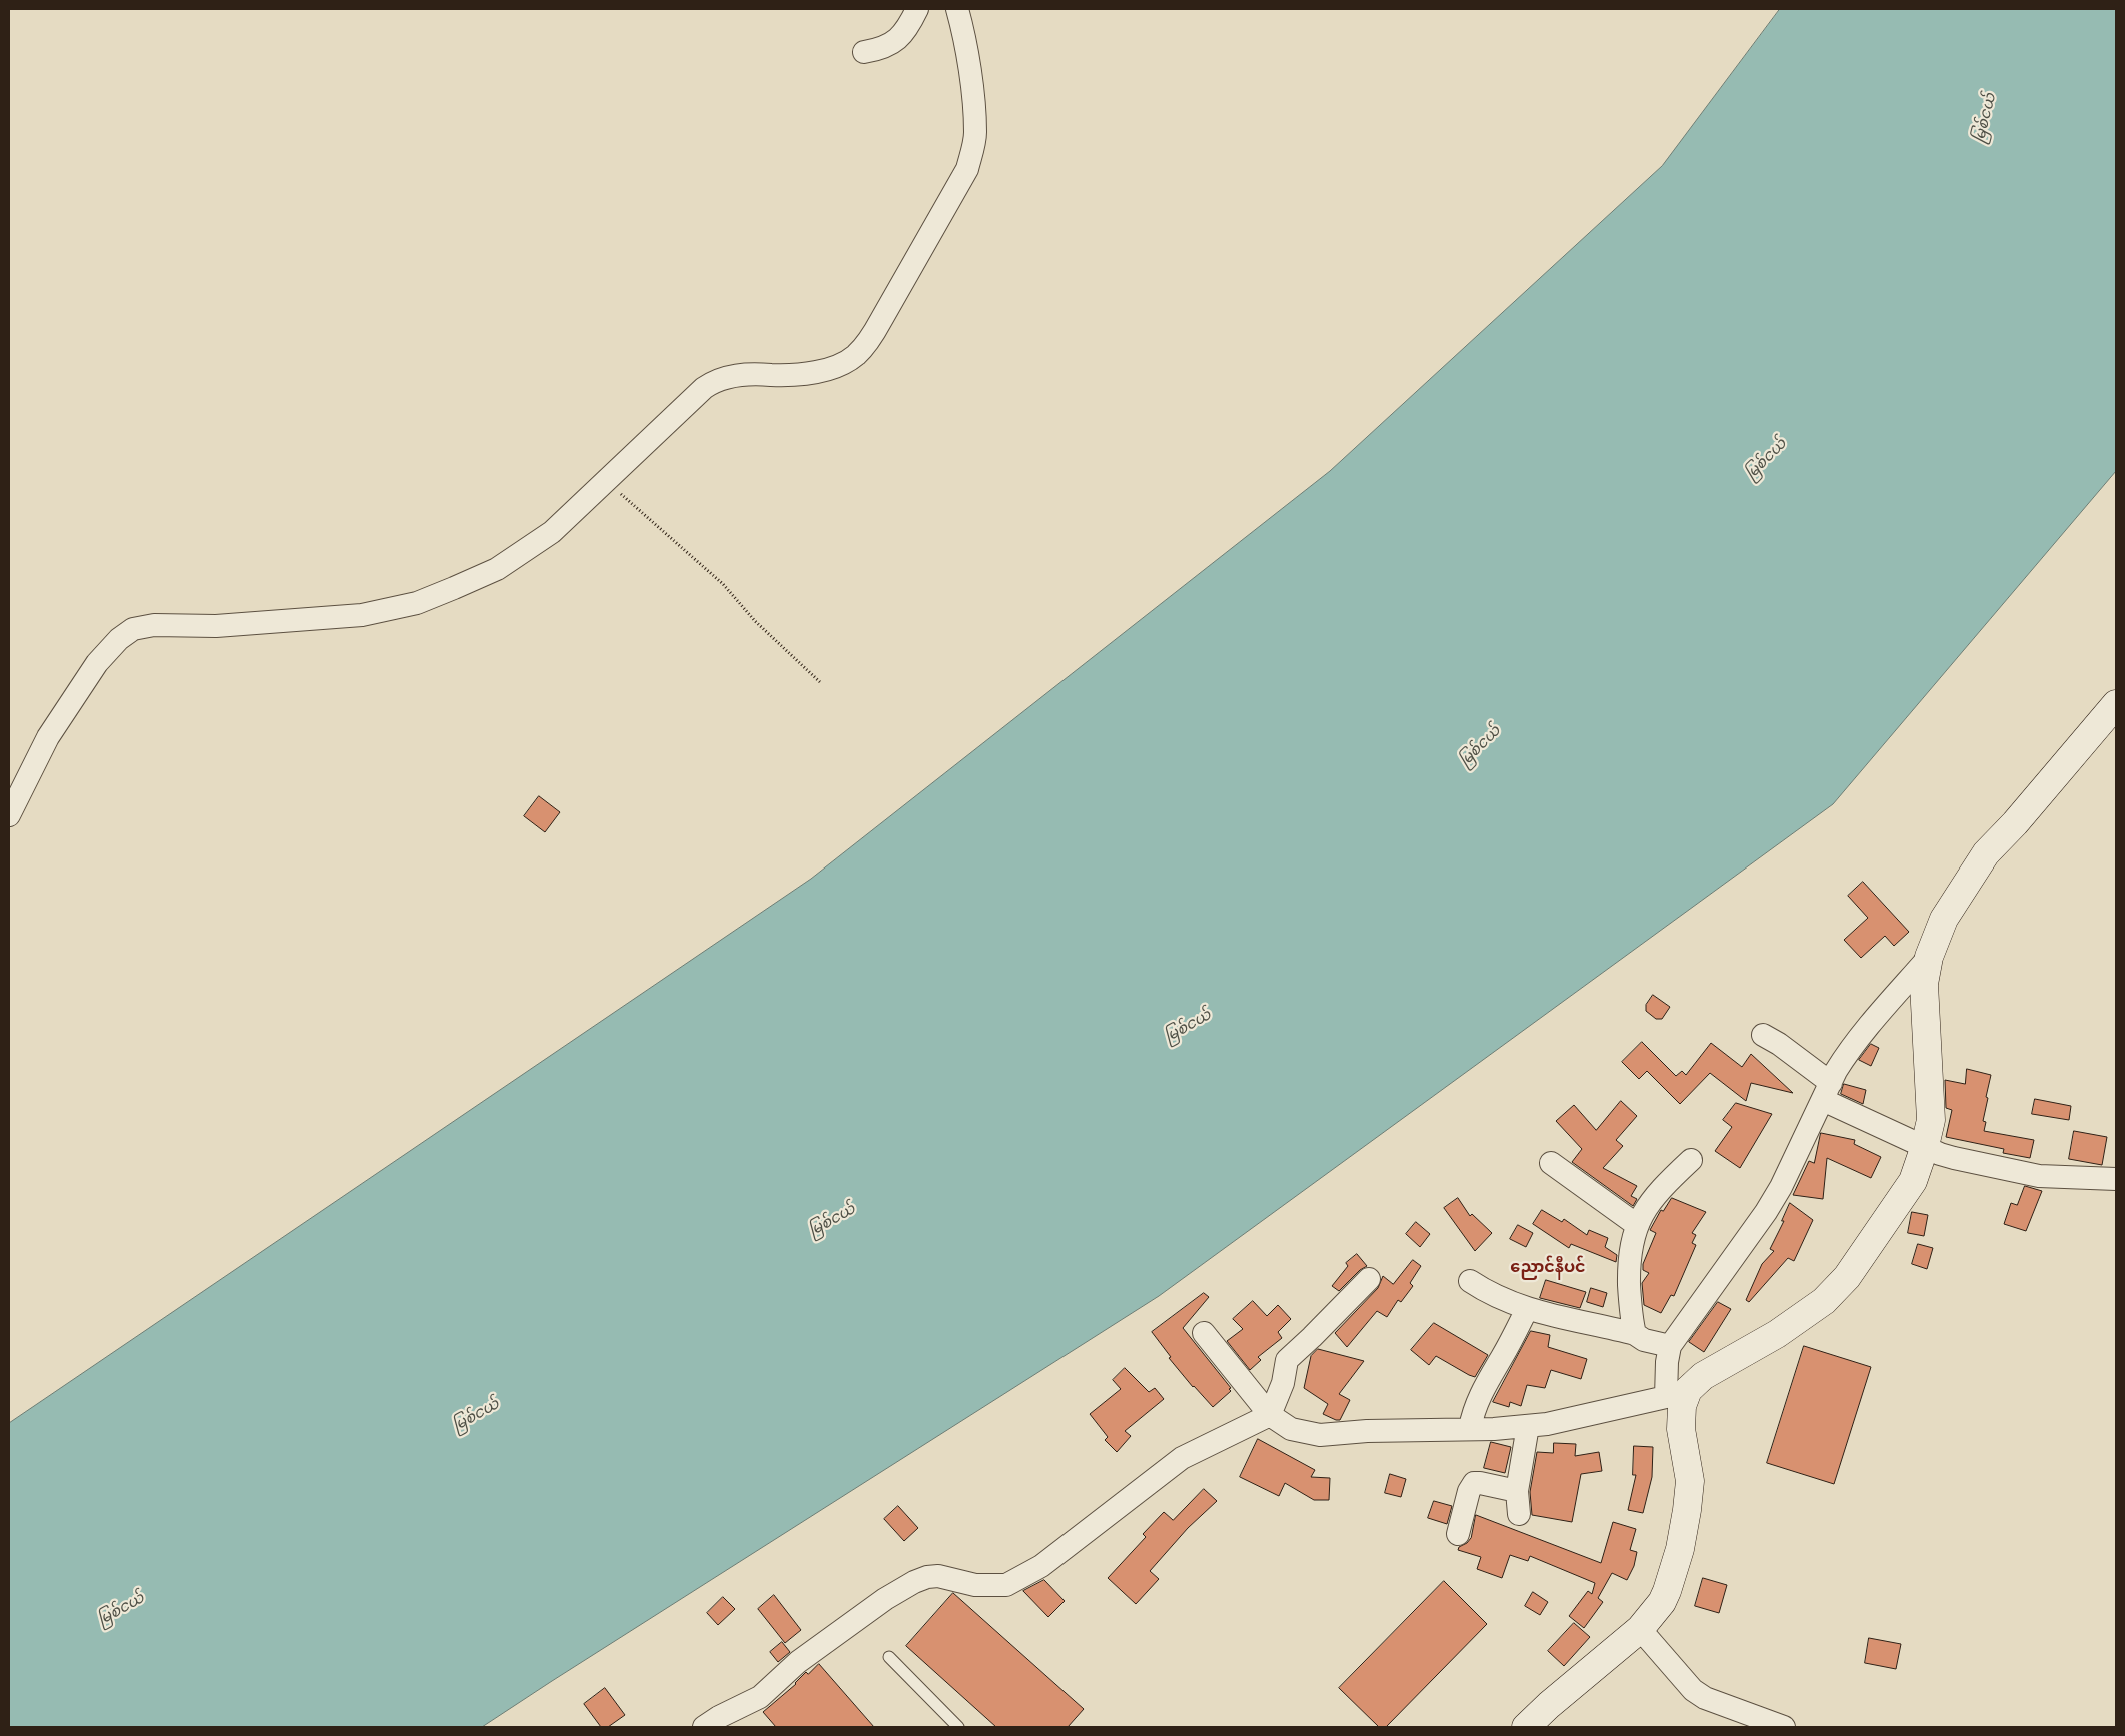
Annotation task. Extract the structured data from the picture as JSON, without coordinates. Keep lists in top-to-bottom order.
{
  "districts": ["ညောင်နီပင်"],
  "water": ["မြစ်ငယ်"]
}
